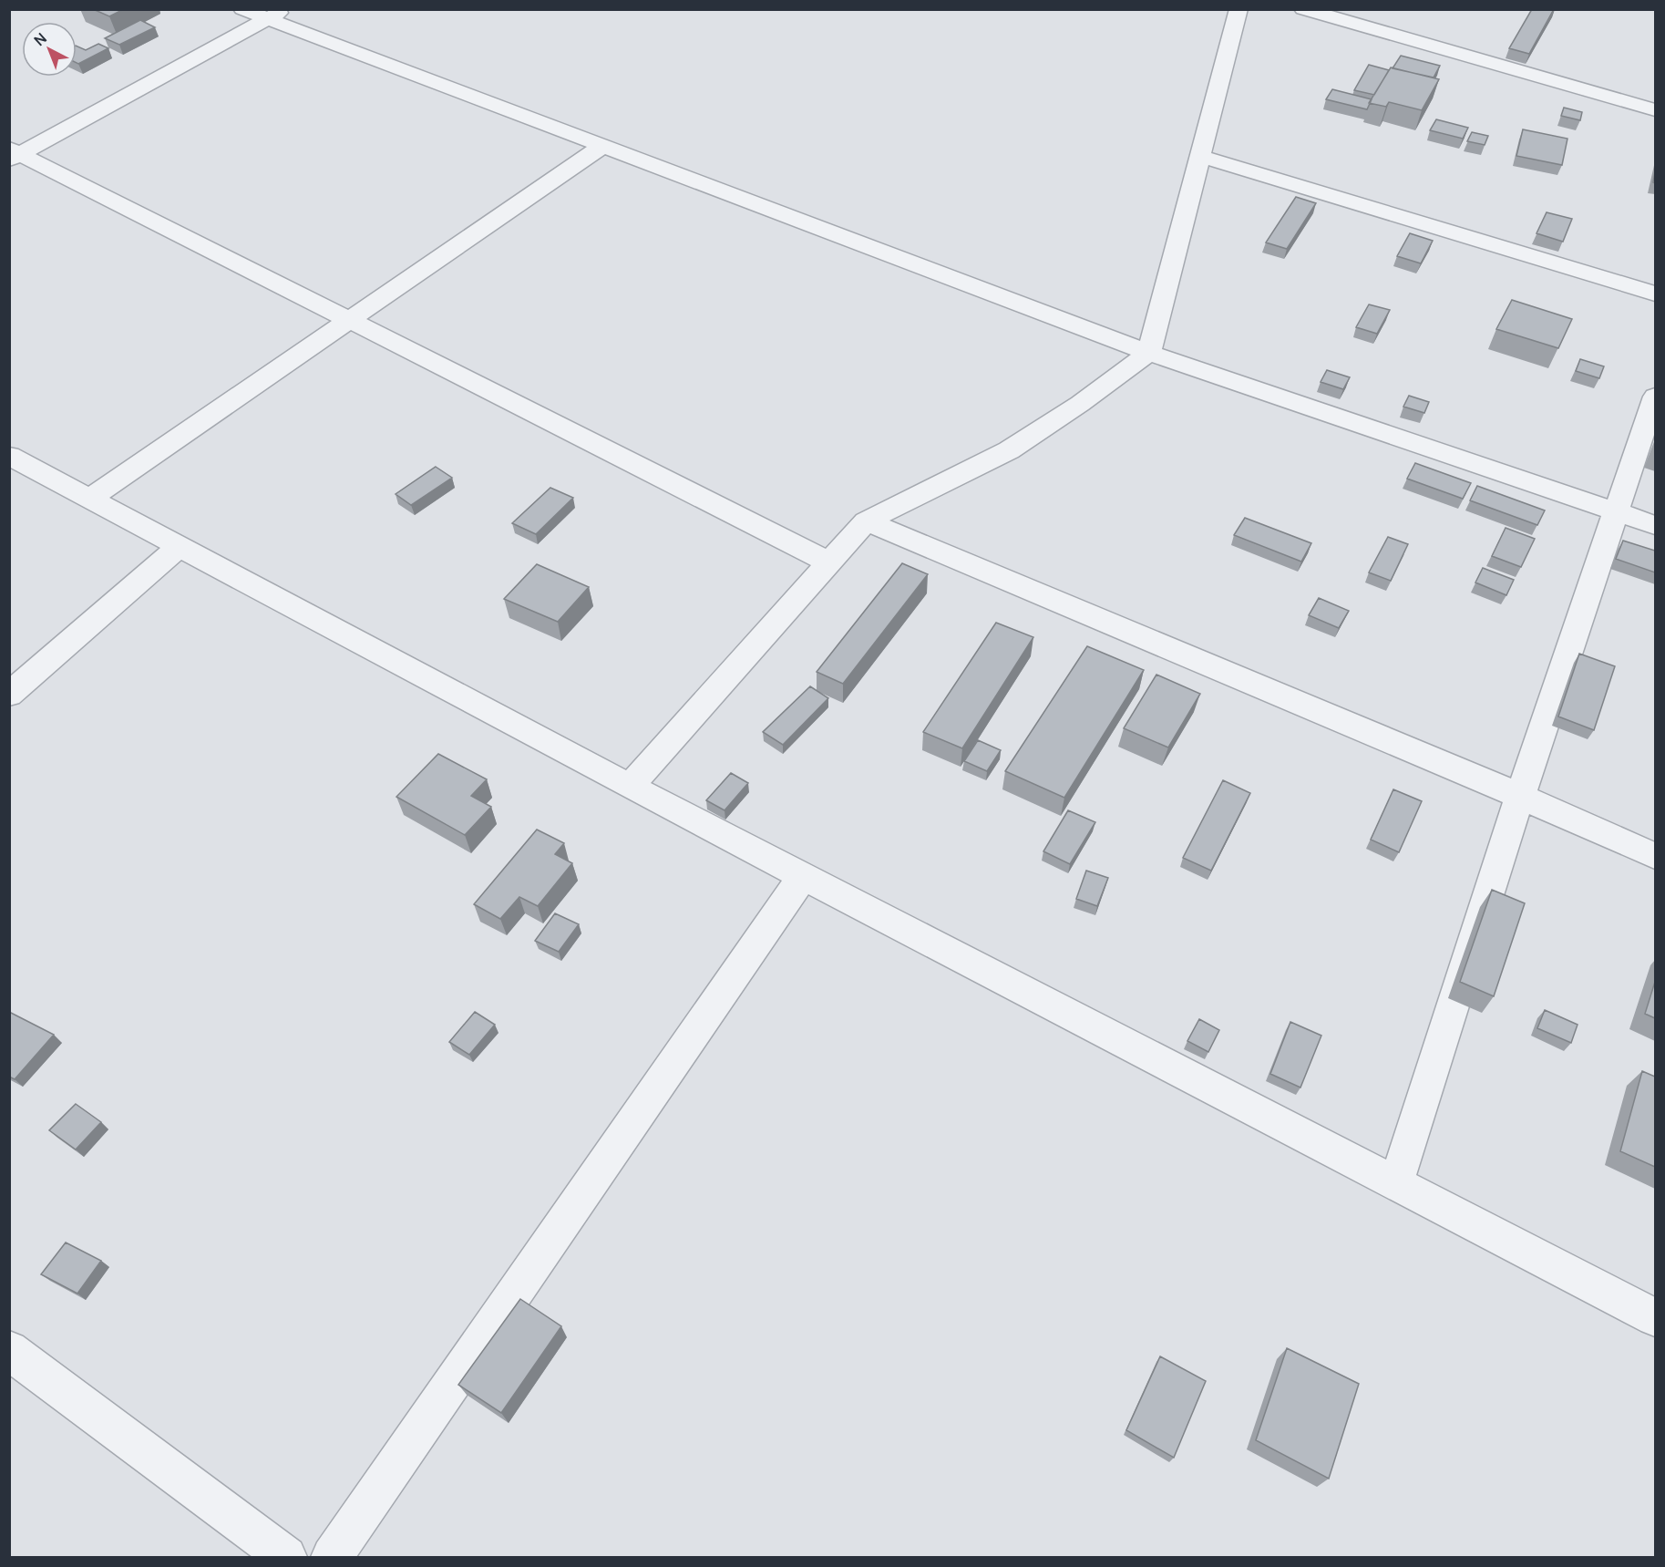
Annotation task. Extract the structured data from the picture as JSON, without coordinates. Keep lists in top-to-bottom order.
{
  "north": "top left"
}
